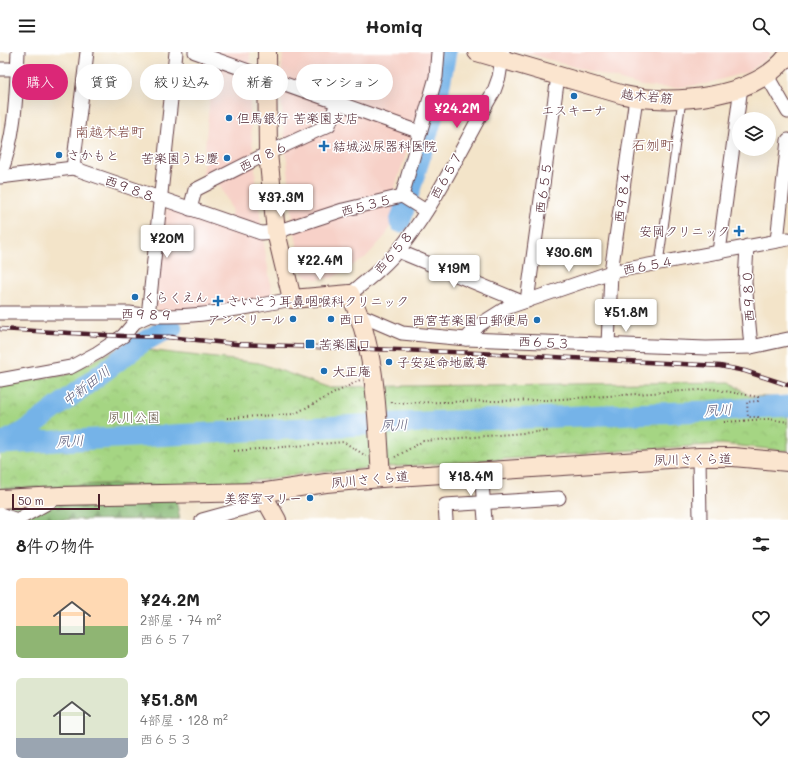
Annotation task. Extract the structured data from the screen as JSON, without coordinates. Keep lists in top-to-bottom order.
{
  "streets": {
    "street": [
      "越木岩筋",
      "西９８６",
      "西６５７",
      "西９８８",
      "西６５５",
      "西９８４",
      "西５３５",
      "西６５８",
      "西６５４",
      "西９８０",
      "西９８９",
      "西６５３",
      "夙川さくら道"
    ]
  },
  "crossings": [
    ["越木岩筋", "西６５７"],
    ["越木岩筋", "西６５５"],
    ["越木岩筋", "西９８４"],
    ["西９８６", "西５３５"],
    ["西６５７", "西５３５"],
    ["西６５７", "西６５８"],
    ["西９８８", "西５３５"],
    ["西６５５", "西６５４"],
    ["西９８４", "西６５４"],
    ["西９８４", "西６５３"],
    ["西５３５", "西６５８"],
    ["西６５４", "西９８０"],
    ["西６５４", "西６５３"],
    ["西９８０", "西６５３"]
  ],
  "districts": ["南越木岩町", "石刎町"],
  "water": ["中新田川", "夙川"],
  "parks": ["夙川公園"],
  "places": {
    "other": [
      "エスキーナ",
      "但馬銀行 苦楽園支店",
      "さかもと",
      "苦楽園うお慶",
      "くらくえん",
      "アンベリール",
      "西口",
      "西宮苦楽園口郵便局",
      "子安延命地蔵尊",
      "大正庵",
      "美容室マリー"
    ],
    "health": ["結城泌尿器科医院", "安岡クリニック", "さいとう耳鼻咽喉科クリニック"],
    "transit": ["苦楽園口"]
  },
  "scale_bar": "50 m",
  "page": {
    "header": "Homiq",
    "chip": [
      "購入",
      "賃貸",
      "絞り込み",
      "新着",
      "マンション"
    ],
    "price": [
      "¥24.2M",
      "¥37.3M",
      "¥20M",
      "¥30.6M",
      "¥22.4M",
      "¥19M",
      "¥51.8M",
      "¥18.4M"
    ],
    "scale": "50 m",
    "heading": "8件の物件",
    "list": [
      {
        "name": "¥24.2M",
        "note": "2部屋 · 74 m² · 西６５７"
      },
      {
        "name": "¥51.8M",
        "note": "4部屋 · 128 m² · 西６５３"
      }
    ]
  }
}
